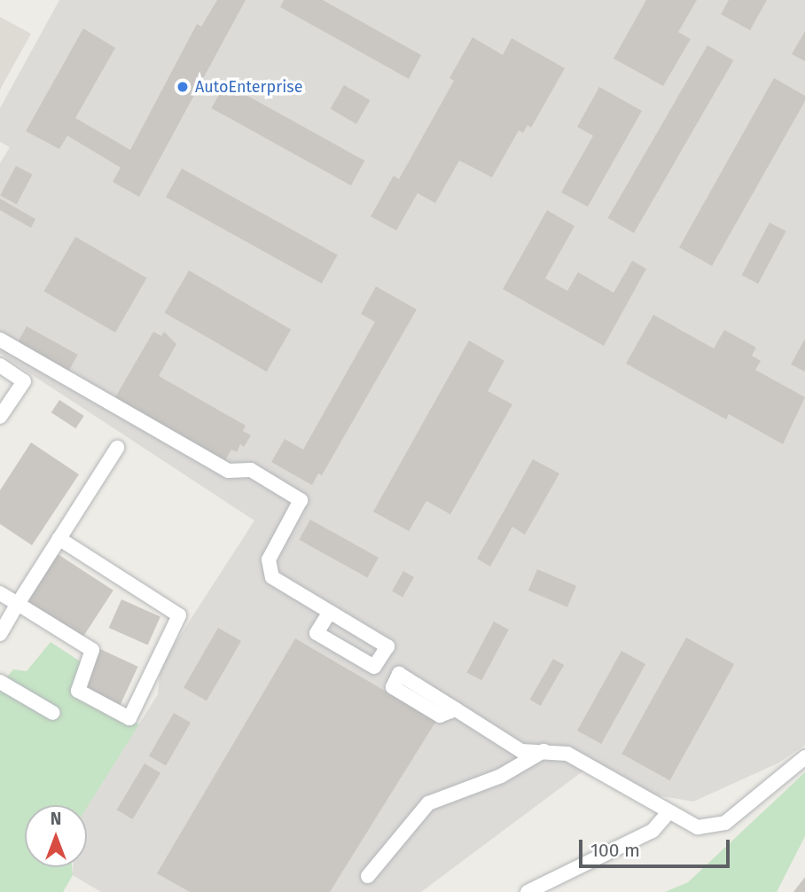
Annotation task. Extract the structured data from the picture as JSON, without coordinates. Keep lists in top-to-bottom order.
{
  "places": ["AutoEnterprise"],
  "scale_bar": "100 m",
  "north": "top"
}
